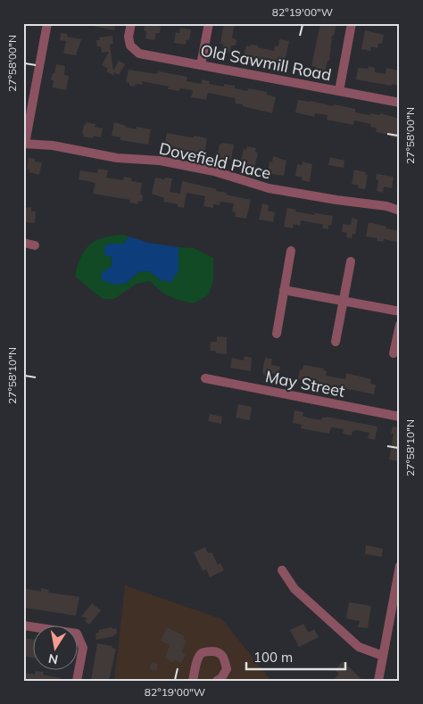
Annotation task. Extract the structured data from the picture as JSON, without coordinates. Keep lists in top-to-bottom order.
{
  "streets": {
    "street": ["Old Sawmill Road", "Dovefield Place", "May Street"]
  },
  "scale_bar": "100 m",
  "north": "bottom",
  "coordinates": ["82°19'00\"W", "27°58'00\"N", "27°58'10\"N"]
}
